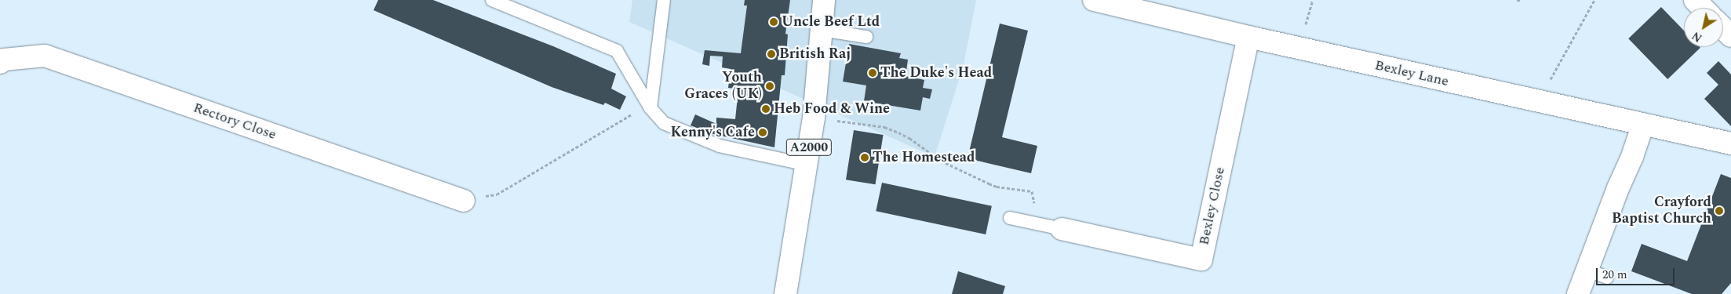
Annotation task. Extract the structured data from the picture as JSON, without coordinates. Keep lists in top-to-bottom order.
{
  "streets": {
    "street": [
      "Bexley Lane",
      "Rectory Close",
      "A2000",
      "Bexley Close"
    ]
  },
  "crossings": [
    ["Bexley Lane", "Bexley Close"]
  ],
  "places": [
    "Uncle Beef Ltd",
    "British Raj",
    "The Duke's Head",
    "Youth Graces (UK)",
    "Heb Food & Wine",
    "Kenny's Cafe",
    "The Homestead",
    "Crayford Baptist Church"
  ],
  "scale_bar": "20 m",
  "north": "bottom left"
}
